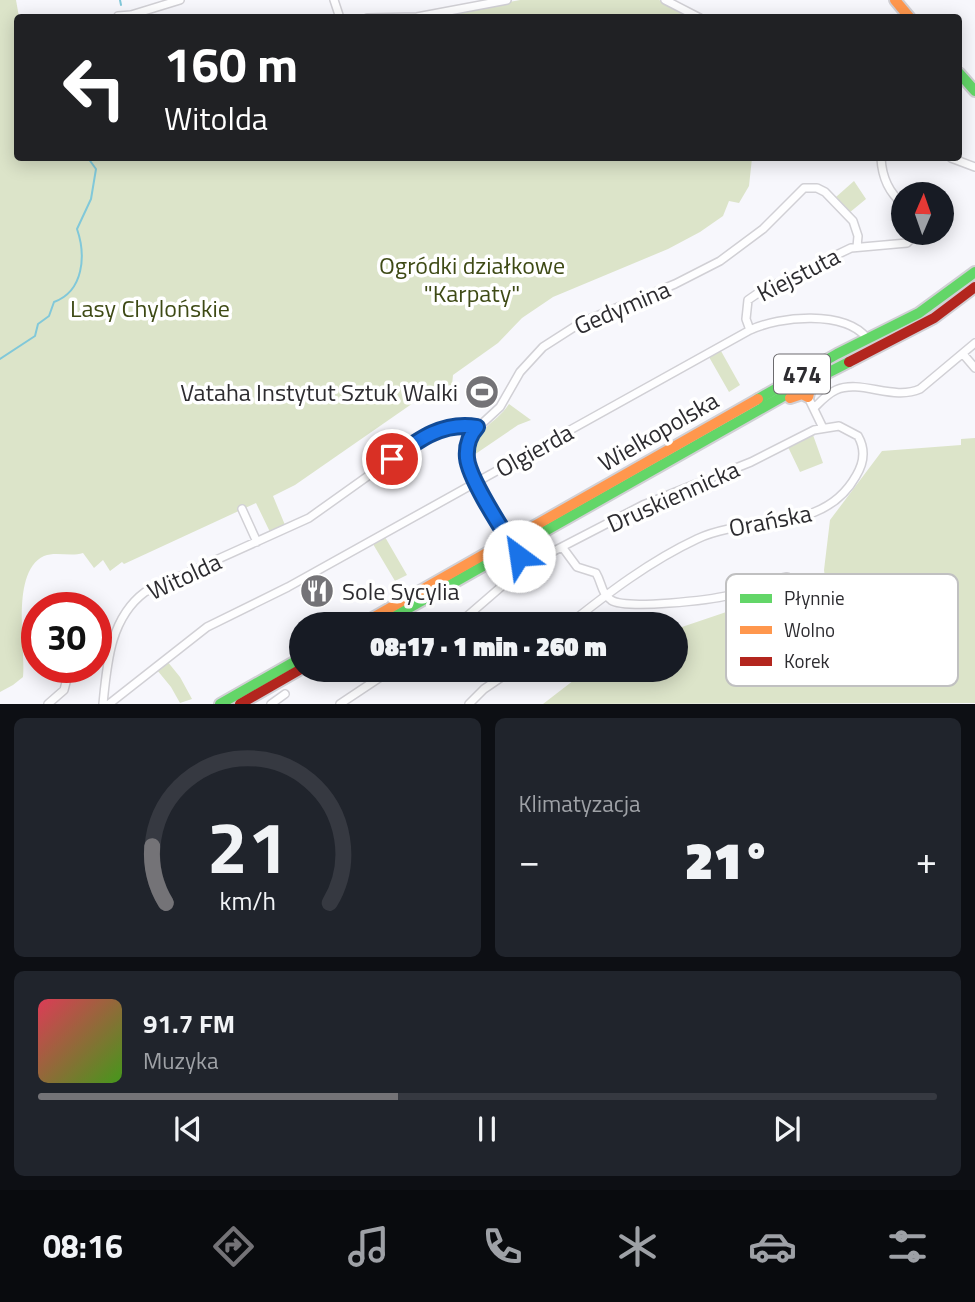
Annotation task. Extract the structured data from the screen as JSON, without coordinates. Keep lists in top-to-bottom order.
{
  "streets": {
    "main road": ["474", "Wielkopolska"],
    "street": [
      "Kiejstuta",
      "Gedymina",
      "Olgierda",
      "Druskiennicka",
      "Orańska",
      "Witolda"
    ]
  },
  "crossings": [
    ["Kiejstuta", "Gedymina"],
    ["Kiejstuta", "Olgierda"],
    ["Gedymina", "Witolda"],
    ["Wielkopolska", "Olgierda"],
    ["Druskiennicka", "Orańska"]
  ],
  "parks": ["Ogródki działkowe \"Karpaty\"", "Lasy Chylońskie"],
  "places": {
    "sports": ["Vataha Instytut Sztuk Walki"],
    "restaurant": ["Sole Sycylia"]
  },
  "legend": ["Płynnie", "Wolno", "Korek"],
  "north": "top",
  "page": {
    "turn": ["160 m", "Witolda"],
    "limit": "30",
    "trip": "08:17 · 1 min · 260 m",
    "tile": "Klimatyzacja",
    "heat": ["−", "21°", "+"],
    "song": ["91.7 FM", "Muzyka"],
    "tabs": "08:16",
    "gauge": ["21", "km/h"]
  }
}
